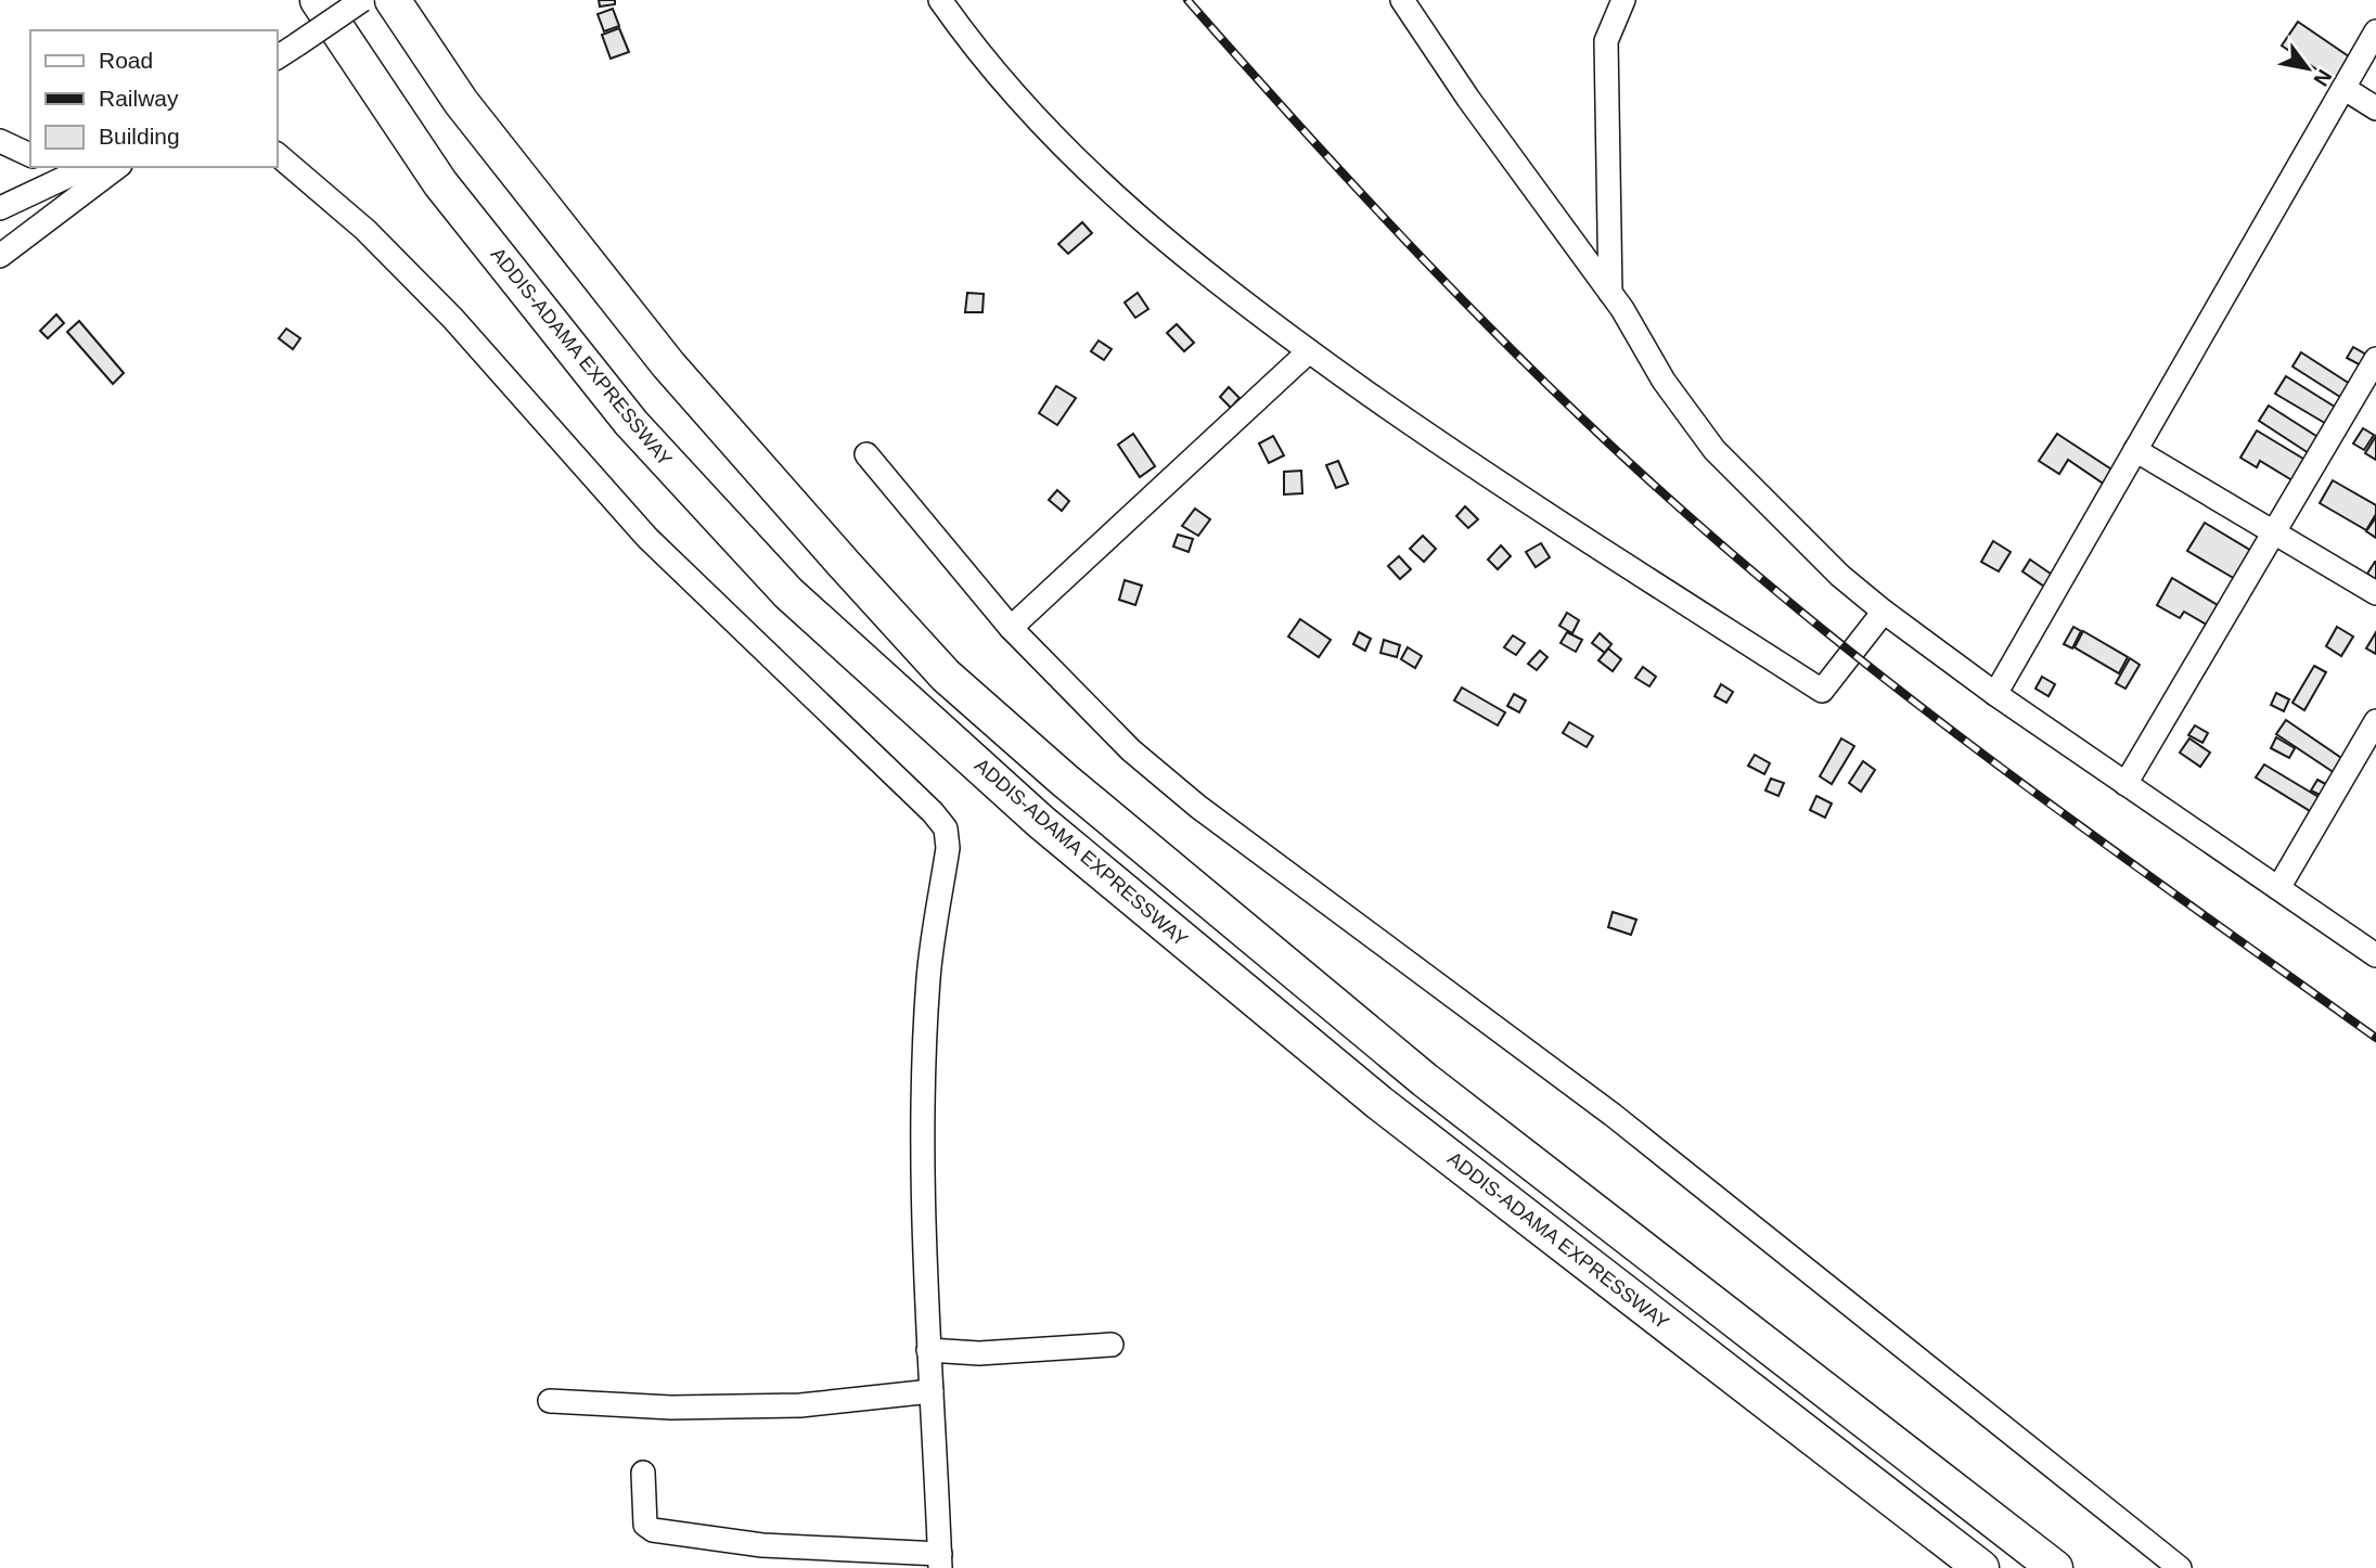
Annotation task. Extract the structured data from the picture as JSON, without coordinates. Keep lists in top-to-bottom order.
{
  "streets": {
    "highway": ["ADDIS-ADAMA EXPRESSWAY"]
  },
  "legend": ["Road", "Railway", "Building"],
  "north": "bottom right"
}
